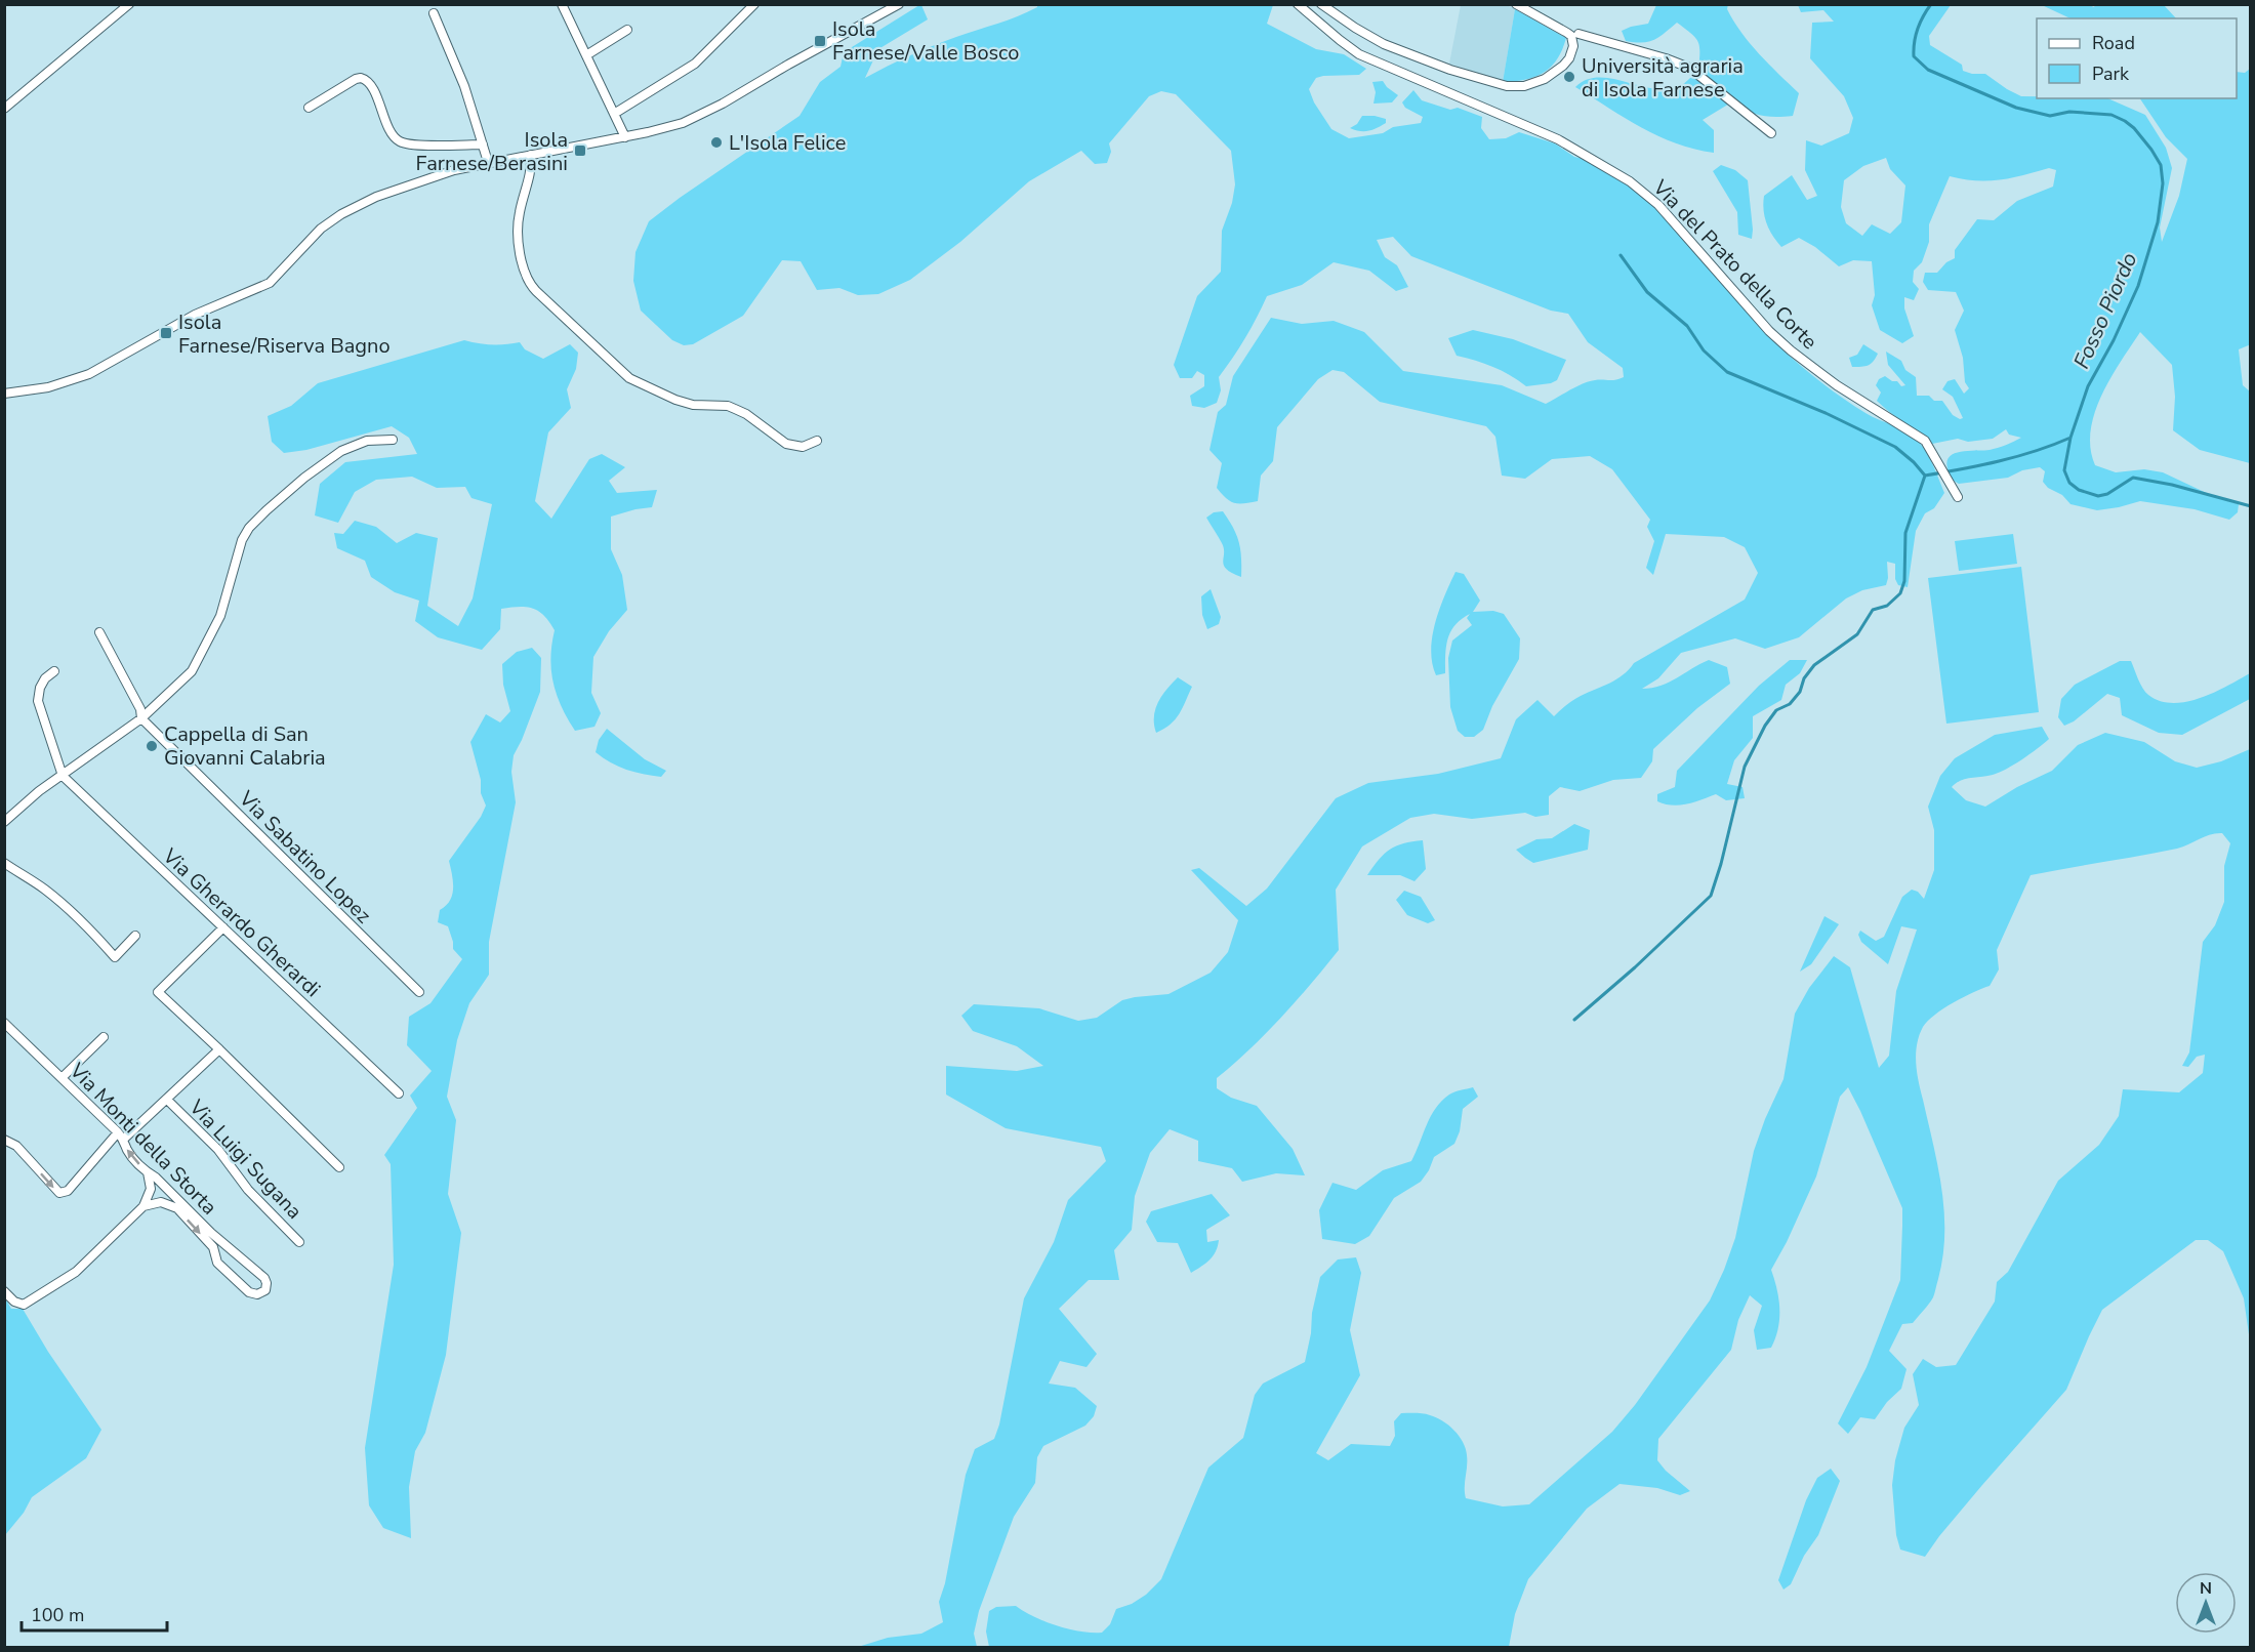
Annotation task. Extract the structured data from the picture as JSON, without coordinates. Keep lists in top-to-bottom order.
{
  "streets": {
    "street": [
      "Via del Prato della Corte",
      "Via Sabatino Lopez",
      "Via Gherardo Gherardi",
      "Via Monti della Storta",
      "Via Luigi Sugana"
    ]
  },
  "water": ["Fosso Piordo"],
  "places": {
    "transit": ["Isola Farnese/Valle Bosco", "Isola Farnese/Berasini", "Isola Farnese/Riserva Bagno"],
    "other": ["Università agraria di Isola Farnese", "L'Isola Felice", "Cappella di San Giovanni Calabria"]
  },
  "legend": ["Road", "Park"],
  "scale_bar": "100 m",
  "north": "top"
}
